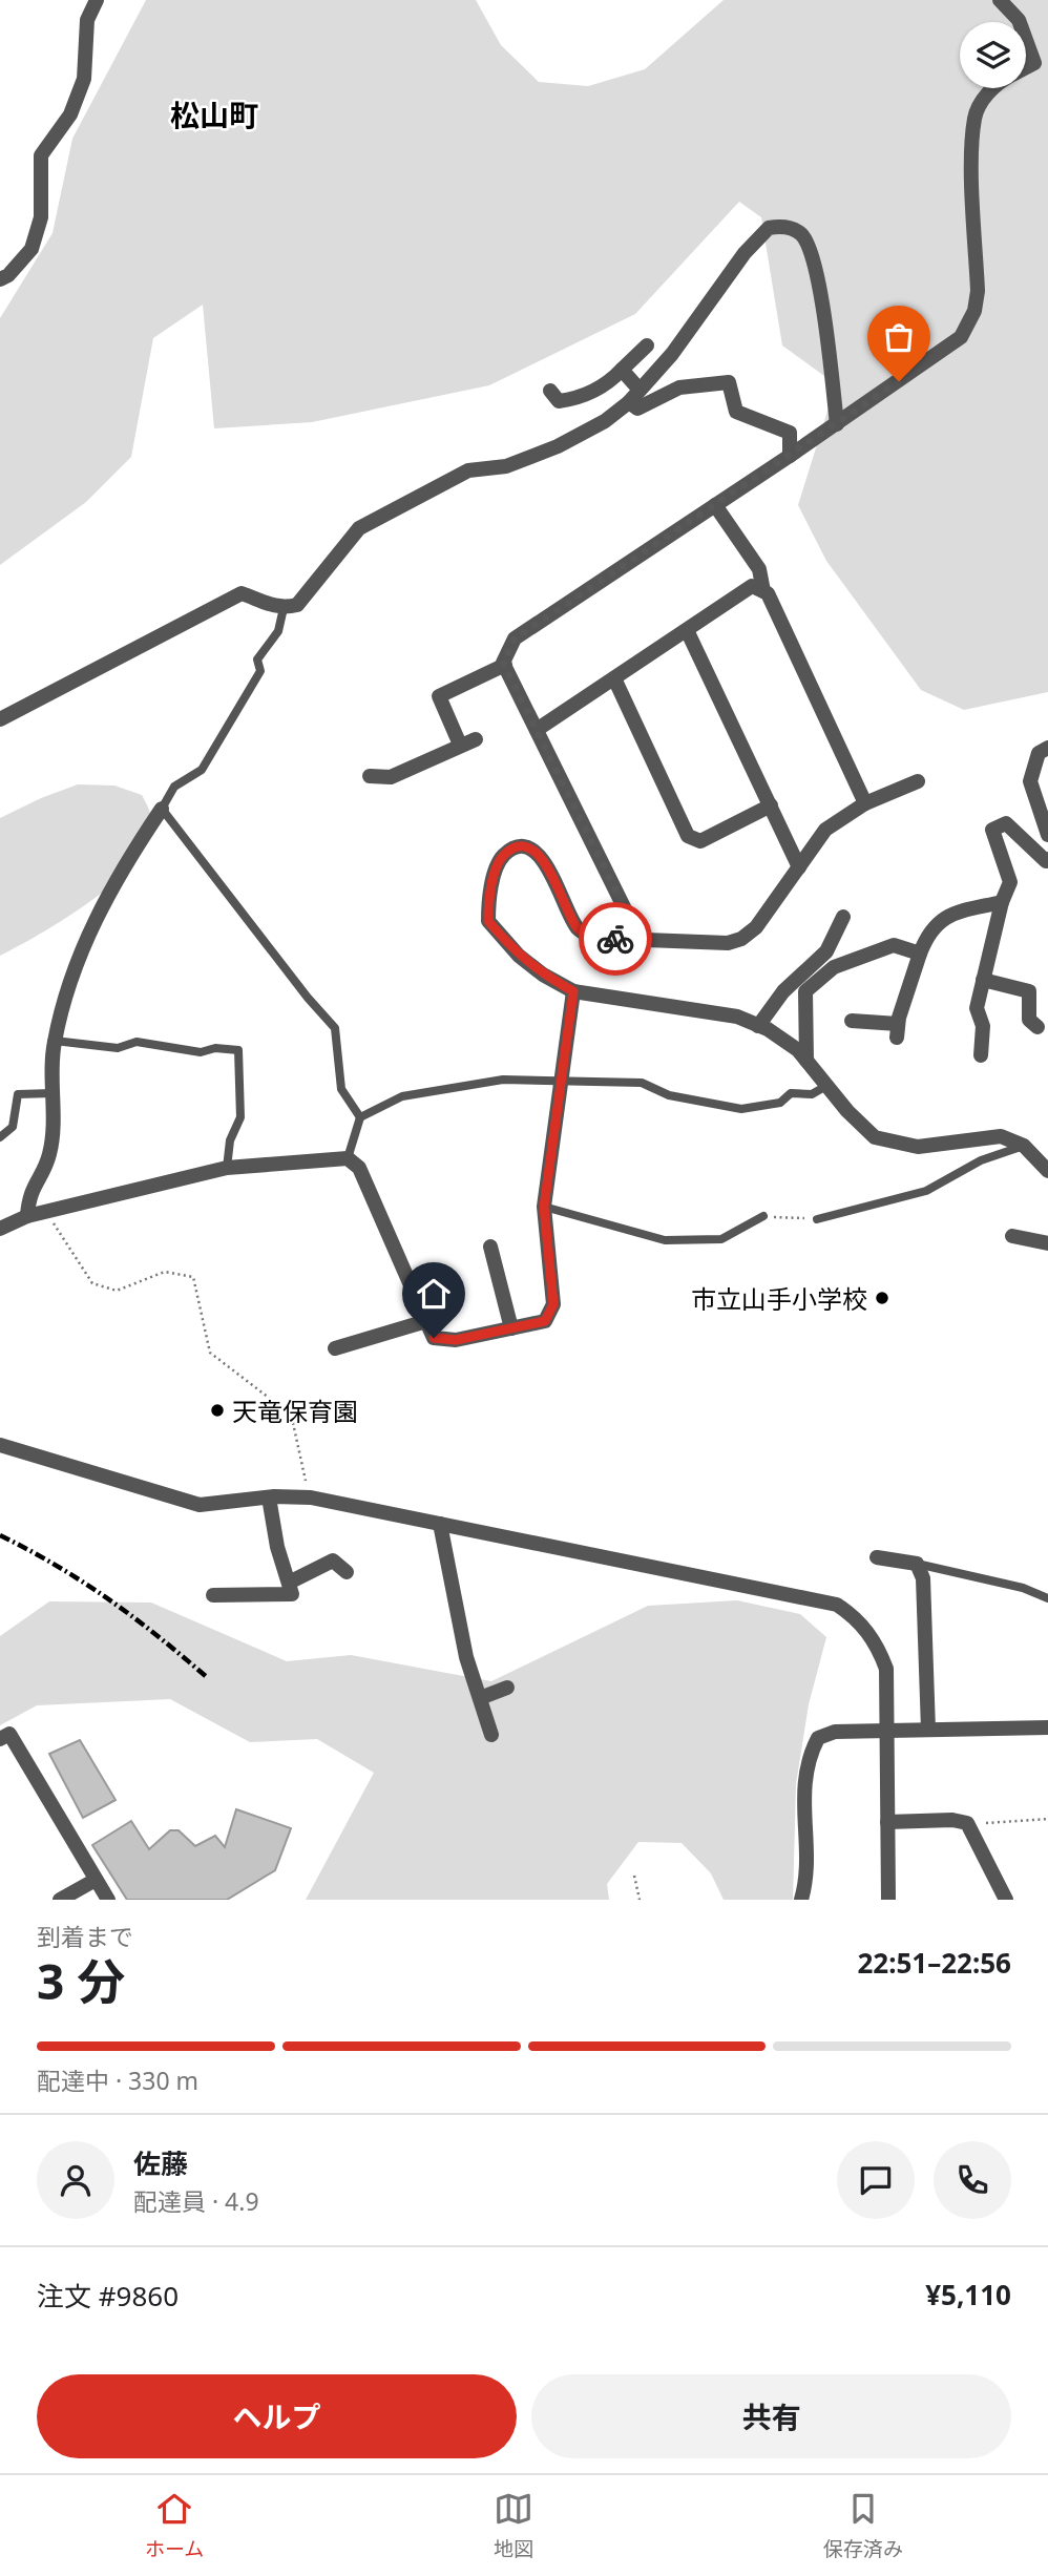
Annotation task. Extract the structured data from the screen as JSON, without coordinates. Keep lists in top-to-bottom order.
{
  "districts": ["松山町"],
  "places": ["市立山手小学校", "天竜保育園"],
  "page": {
    "heading": ["3 分", "到着まで", "22:51–22:56"],
    "panel": [
      "佐藤",
      "配達員 · 4.9",
      "注文 #9860",
      "¥5,110"
    ],
    "bar": "配達中 · 330 m",
    "buttons": ["ヘルプ", "共有"],
    "tabs": ["ホーム", "地図", "保存済み"]
  }
}
